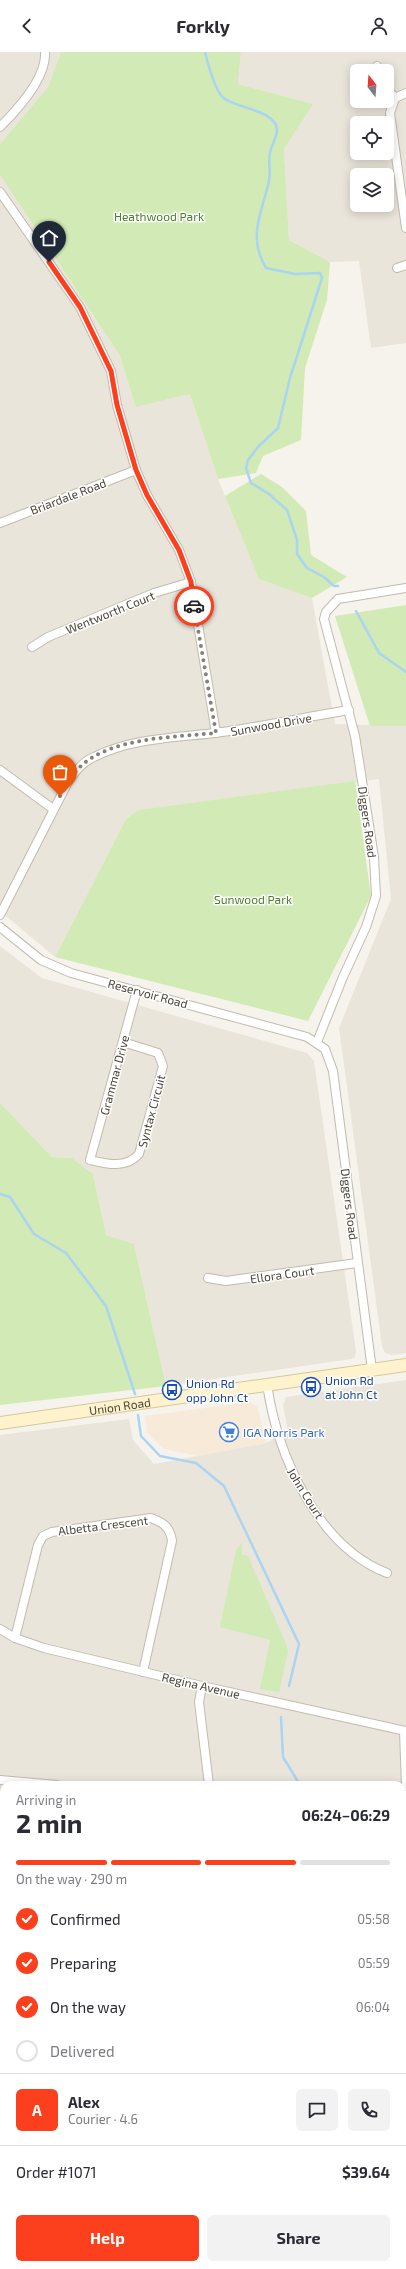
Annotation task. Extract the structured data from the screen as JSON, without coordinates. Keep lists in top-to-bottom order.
{
  "streets": {
    "main road": ["Union Road"],
    "street": [
      "Briardale Road",
      "Wentworth Court",
      "Sunwood Drive",
      "Diggers Road",
      "Reservoir Road",
      "Grammar Drive",
      "Syntax Circuit",
      "Ellora Court",
      "John Court",
      "Albetta Crescent",
      "Regina Avenue"
    ]
  },
  "crossings": [
    ["Sunwood Drive", "Diggers Road"],
    ["Diggers Road", "Reservoir Road"],
    ["Diggers Road", "Ellora Court"],
    ["Diggers Road", "Union Road"],
    ["Reservoir Road", "Grammar Drive"],
    ["Grammar Drive", "Syntax Circuit"],
    ["Union Road", "John Court"],
    ["Albetta Crescent", "Regina Avenue"]
  ],
  "parks": ["Heathwood Park", "Sunwood Park"],
  "places": {
    "bus stop": ["Union Rd at John Ct", "Union Rd opp John Ct"],
    "supermarket": ["IGA Norris Park"]
  },
  "north": "top",
  "page": {
    "header": "Forkly",
    "heading": ["2 min", "Arriving in", "06:24–06:29"],
    "panel": [
      "Alex",
      "Courier · 4.6",
      "Order #1071",
      "$39.64"
    ],
    "bar": "On the way · 290 m",
    "list": [
      ["Confirmed", "05:58"],
      ["Preparing", "05:59"],
      ["On the way", "06:04"],
      "Delivered"
    ],
    "round": "A",
    "buttons": ["Help", "Share"]
  }
}
